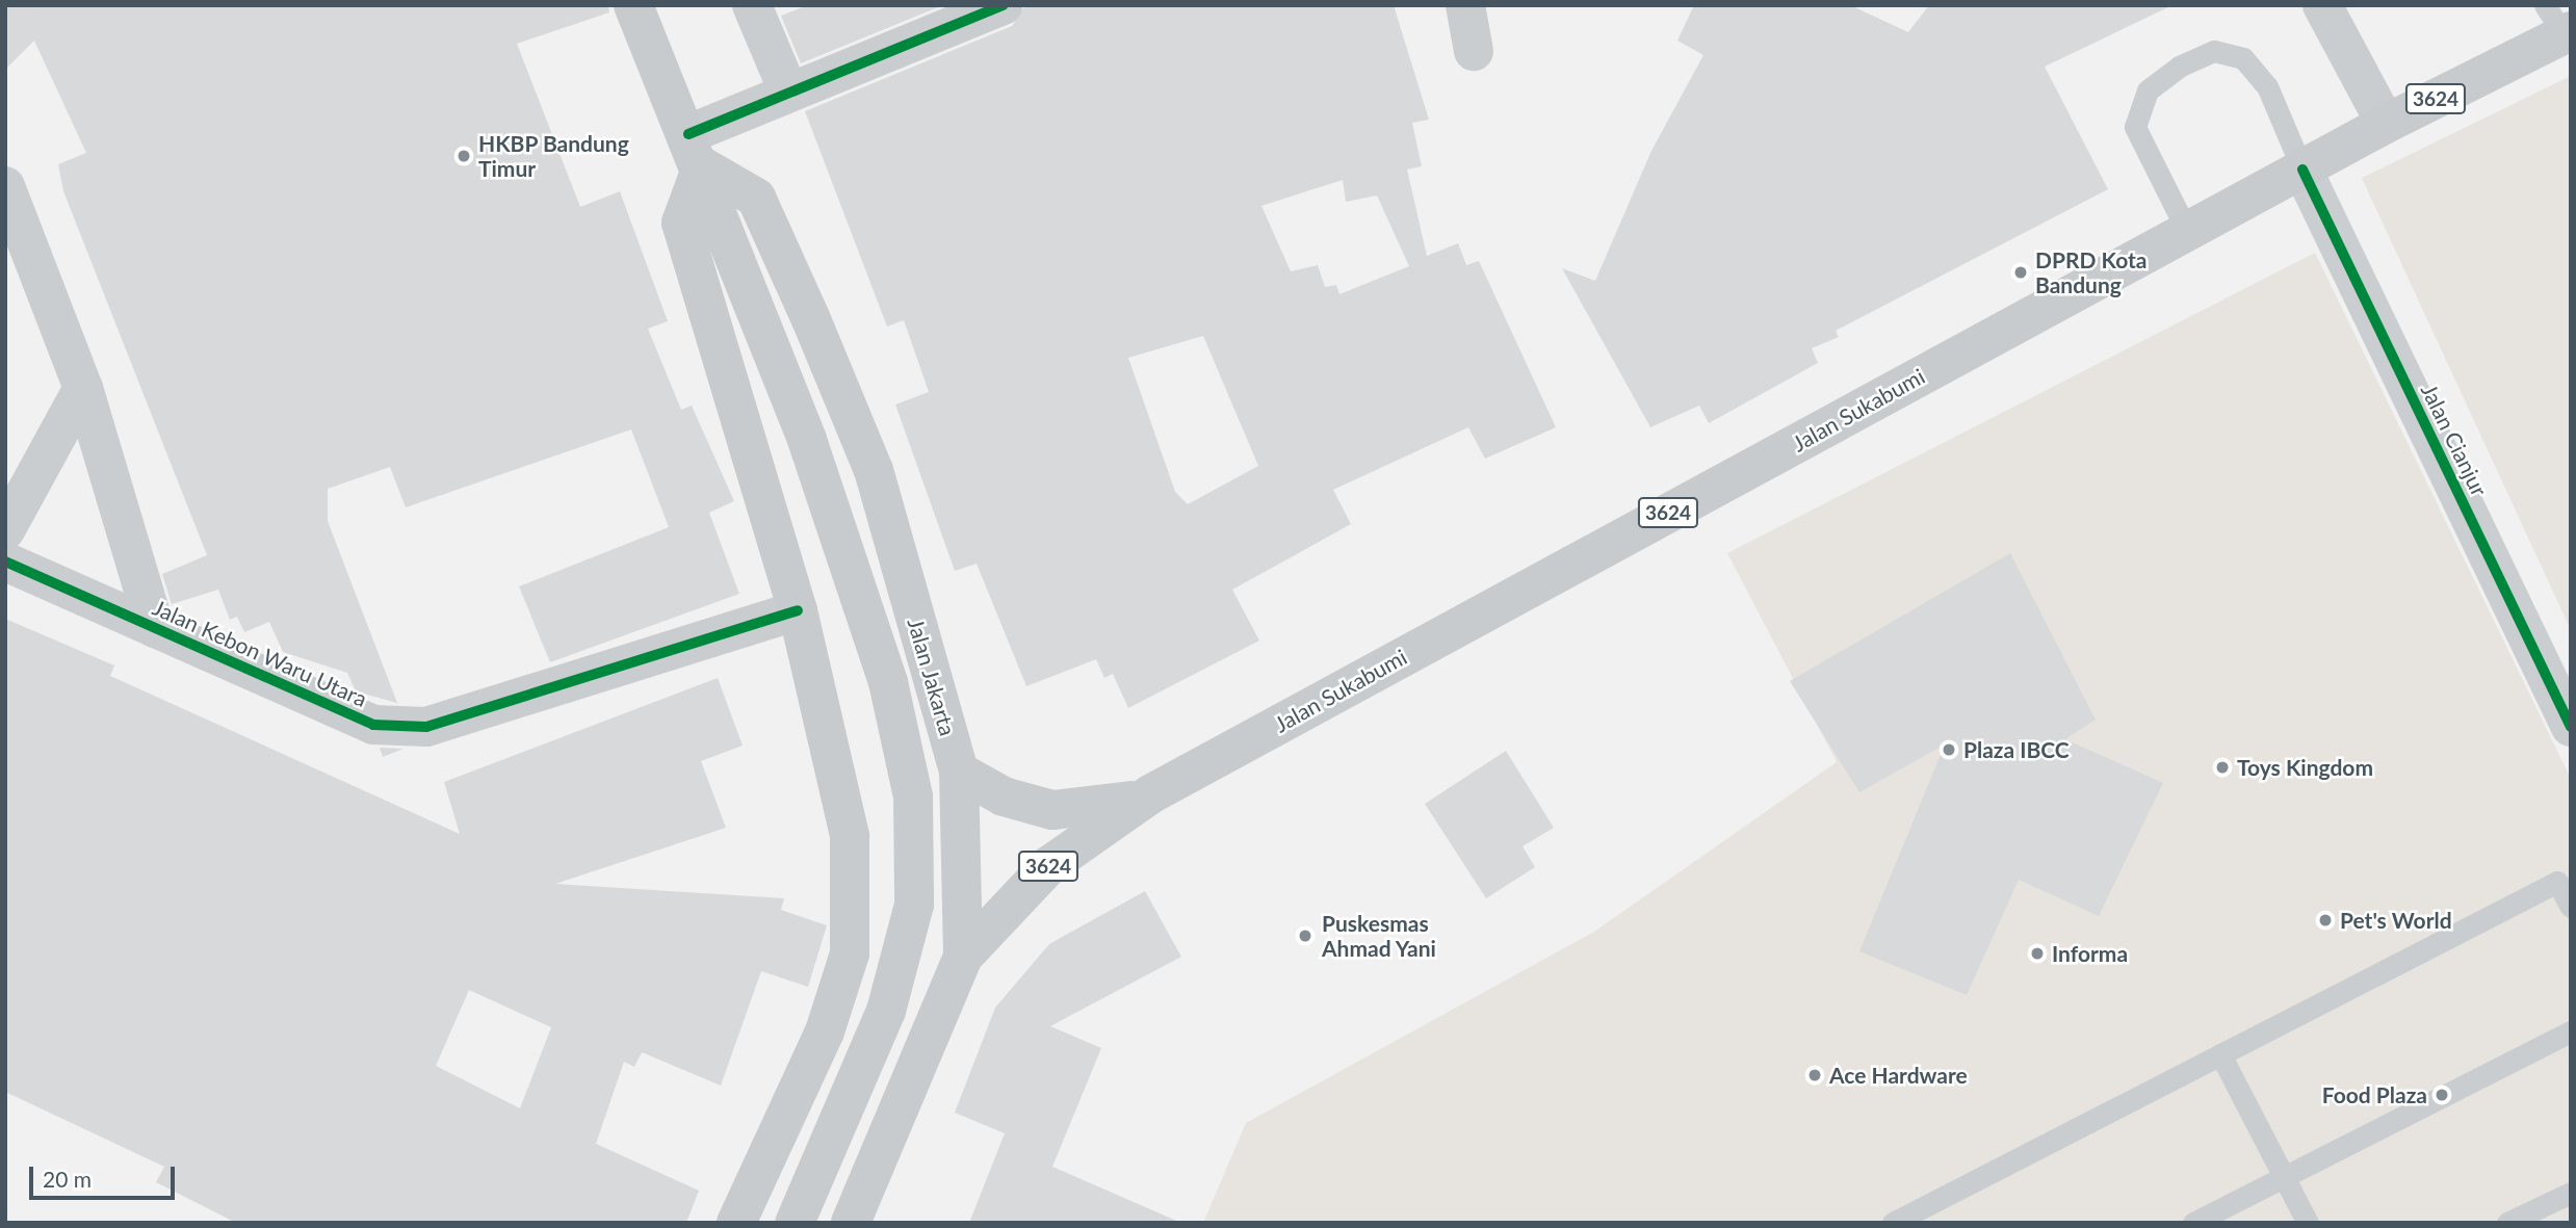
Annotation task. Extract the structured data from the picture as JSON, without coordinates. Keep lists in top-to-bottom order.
{
  "streets": {
    "main road": ["3624", "Jalan Sukabumi", "Jalan Jakarta"],
    "street": ["Jalan Cianjur", "Jalan Kebon Waru Utara"]
  },
  "crossings": [
    ["Jalan Sukabumi", "Jalan Cianjur"],
    ["Jalan Sukabumi", "Jalan Jakarta"]
  ],
  "places": [
    "HKBP Bandung Timur",
    "DPRD Kota Bandung",
    "Plaza IBCC",
    "Toys Kingdom",
    "Pet's World",
    "Puskesmas Ahmad Yani",
    "Informa",
    "Ace Hardware",
    "Food Plaza"
  ],
  "scale_bar": "20 m"
}
